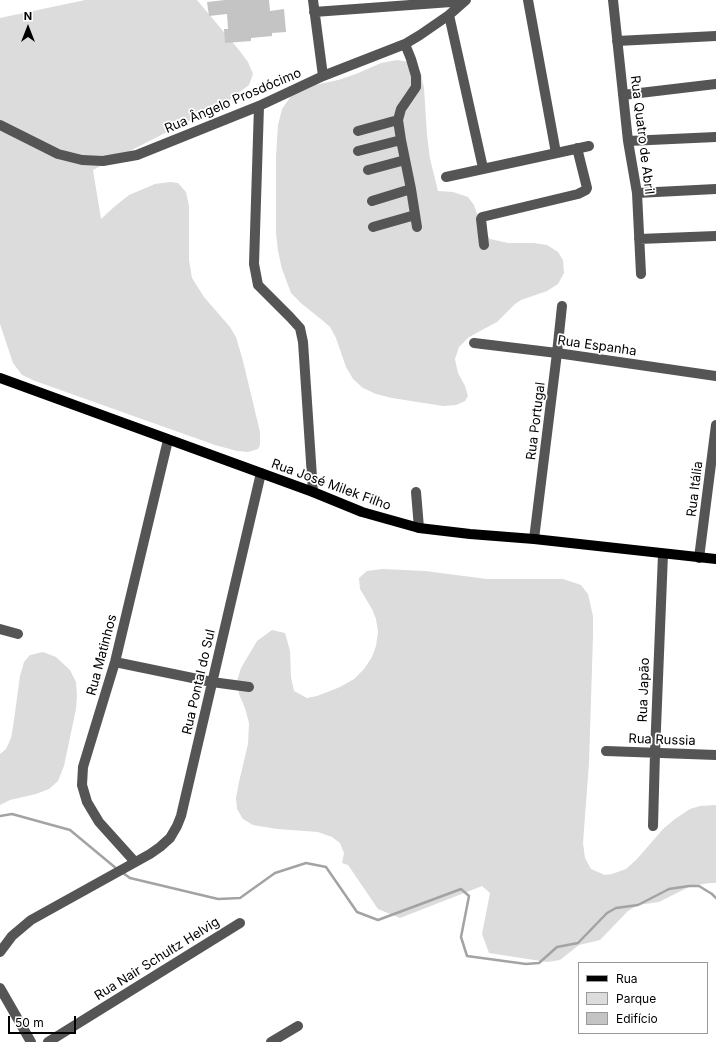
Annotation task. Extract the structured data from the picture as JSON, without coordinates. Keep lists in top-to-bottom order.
{
  "streets": {
    "main road": ["Rua José Milek Filho"],
    "street": [
      "Rua Ângelo Prosdócimo",
      "Rua Quatro de Abril",
      "Rua Espanha",
      "Rua Portugal",
      "Rua Itália",
      "Rua Matinhos",
      "Rua Pontal do Sul",
      "Rua Japão",
      "Rua Russia",
      "Rua Nair Schultz Helvig"
    ]
  },
  "crossings": [
    ["Rua Espanha", "Rua Portugal"],
    ["Rua Portugal", "Rua José Milek Filho"],
    ["Rua José Milek Filho", "Rua Itália"],
    ["Rua José Milek Filho", "Rua Matinhos"],
    ["Rua José Milek Filho", "Rua Pontal do Sul"],
    ["Rua José Milek Filho", "Rua Japão"],
    ["Rua Matinhos", "Rua Pontal do Sul"],
    ["Rua Japão", "Rua Russia"]
  ],
  "legend": ["Rua", "Parque", "Edifício"],
  "scale_bar": "50 m",
  "north": "top"
}
